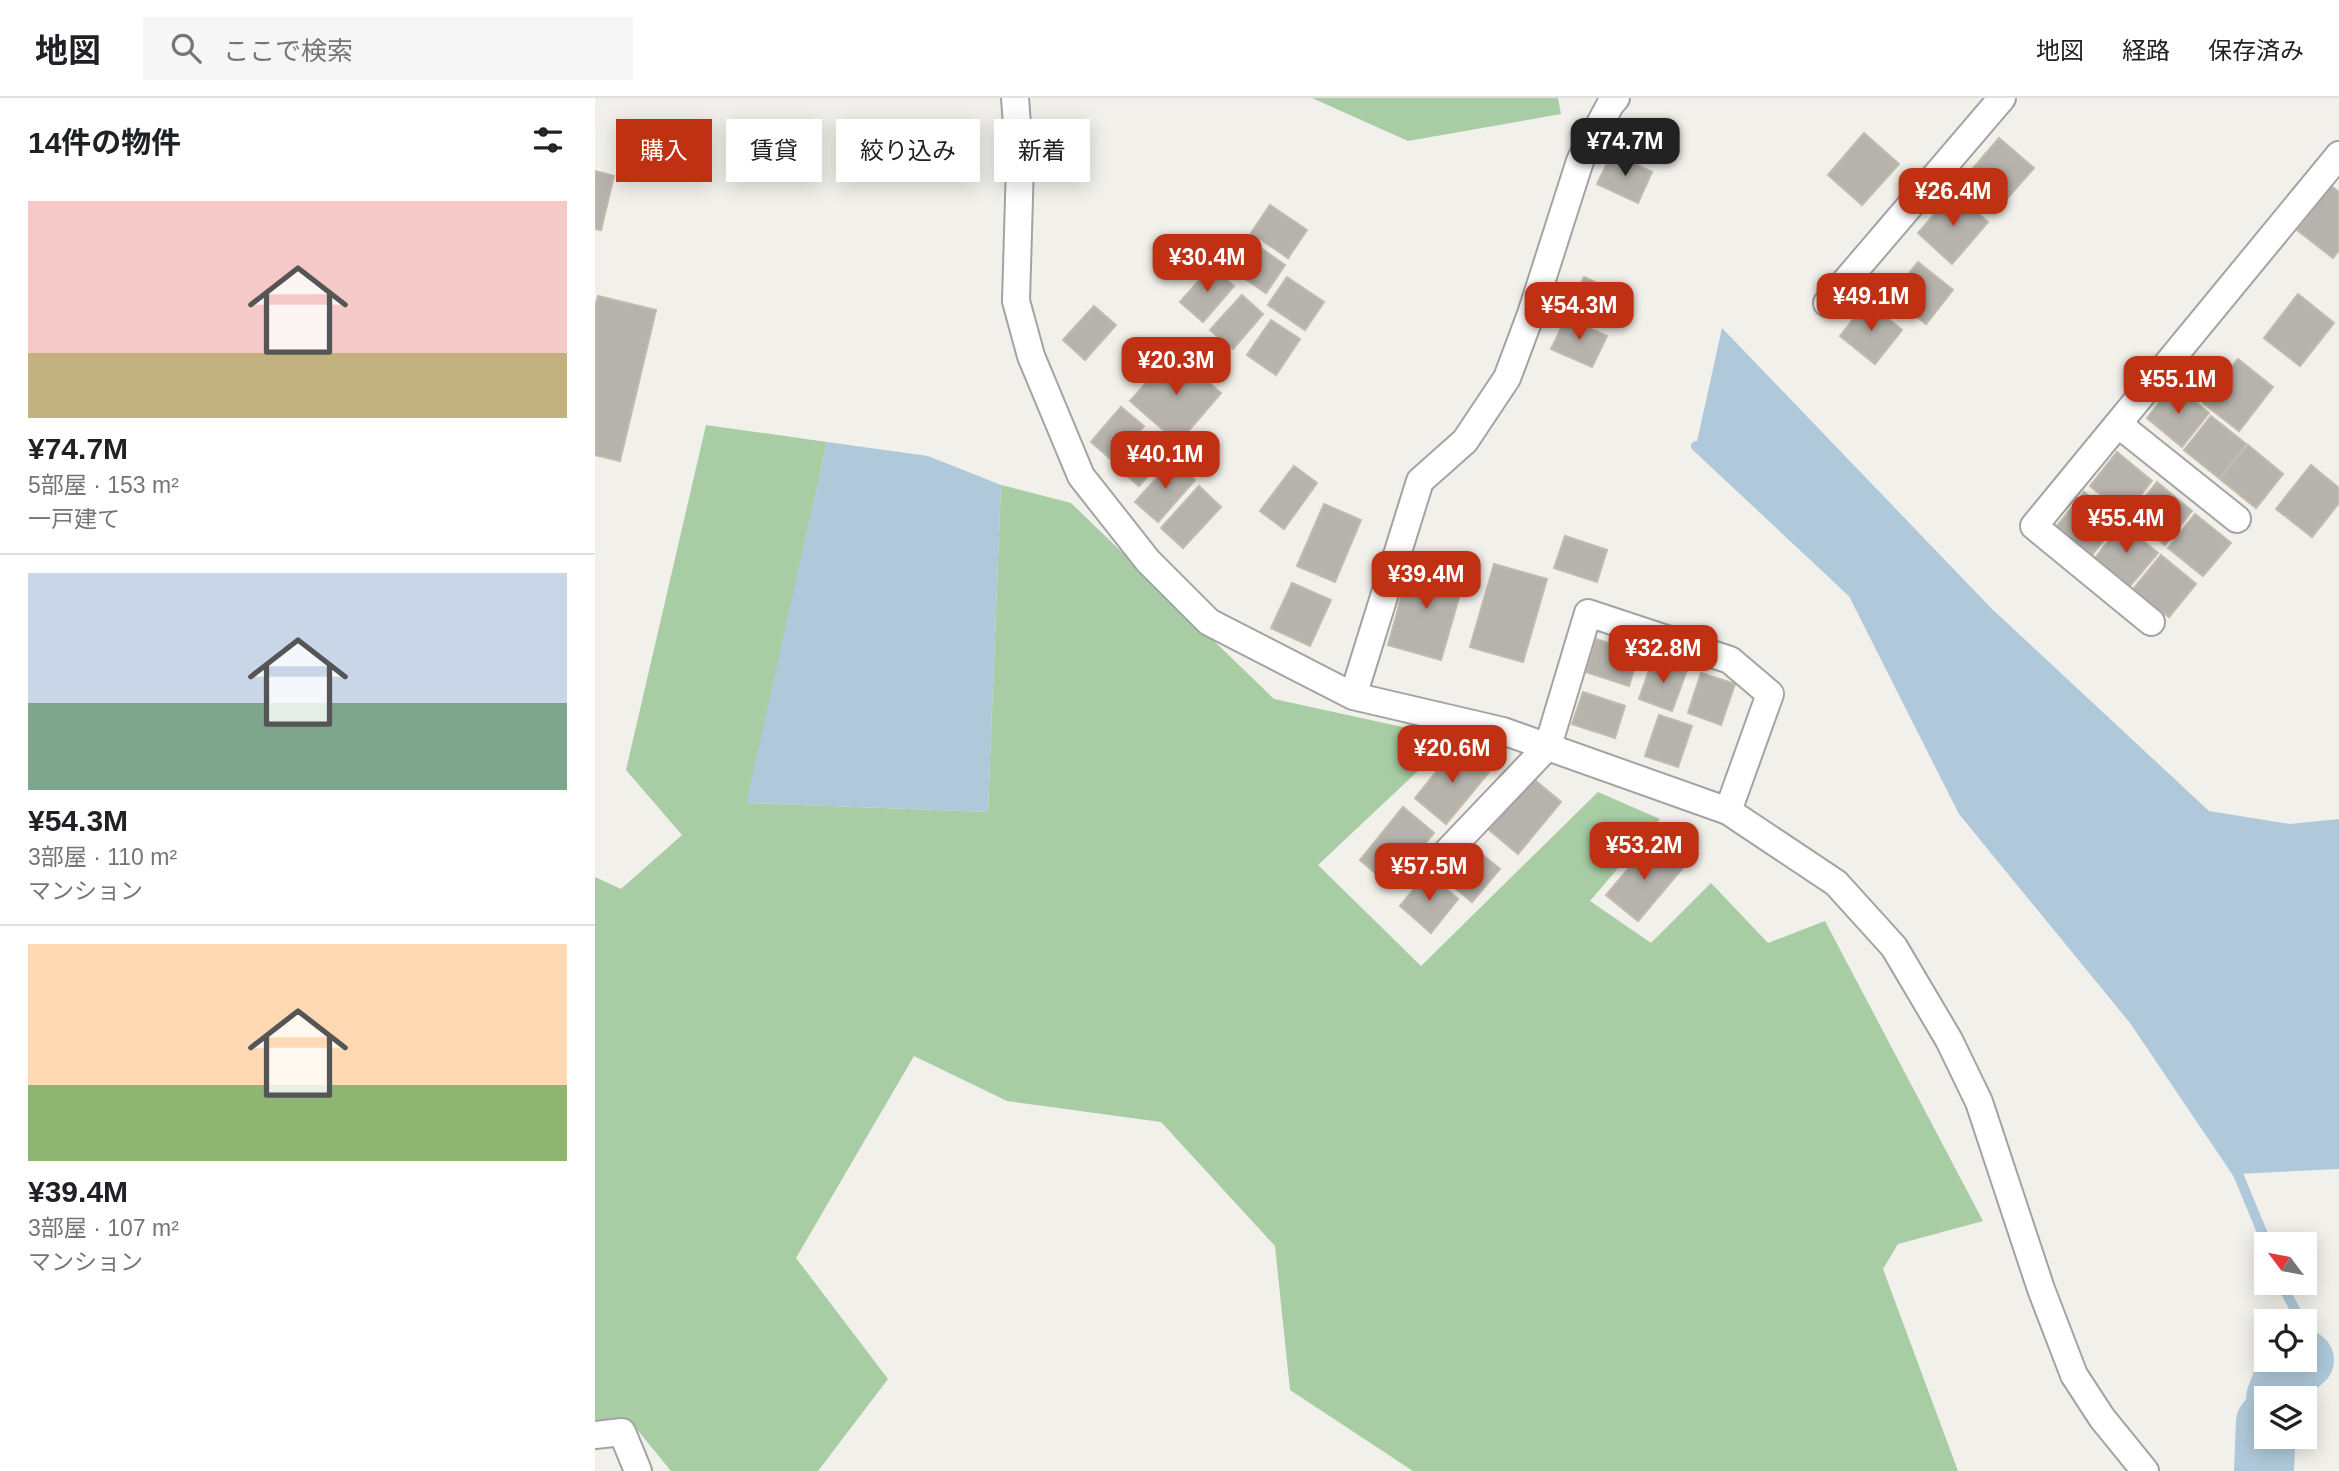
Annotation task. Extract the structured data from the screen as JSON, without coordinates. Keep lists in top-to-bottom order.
{
  "north": "top left",
  "page": {
    "header": "地図",
    "search": "ここで検索",
    "nav": ["地図", "経路", "保存済み"],
    "heading": "14件の物件",
    "price": [
      "¥74.7M",
      "¥26.4M",
      "¥30.4M",
      "¥49.1M",
      "¥54.3M",
      "¥20.3M",
      "¥55.1M",
      "¥40.1M",
      "¥55.4M",
      "¥39.4M",
      "¥32.8M",
      "¥20.6M",
      "¥53.2M",
      "¥57.5M"
    ],
    "chip": [
      "購入",
      "賃貸",
      "絞り込み",
      "新着"
    ],
    "list": [
      {
        "name": "¥74.7M",
        "note": "5部屋 · 153 m² · 一戸建て"
      },
      {
        "name": "¥54.3M",
        "note": "3部屋 · 110 m² · マンション"
      },
      {
        "name": "¥39.4M",
        "note": "3部屋 · 107 m² · マンション"
      }
    ]
  }
}
